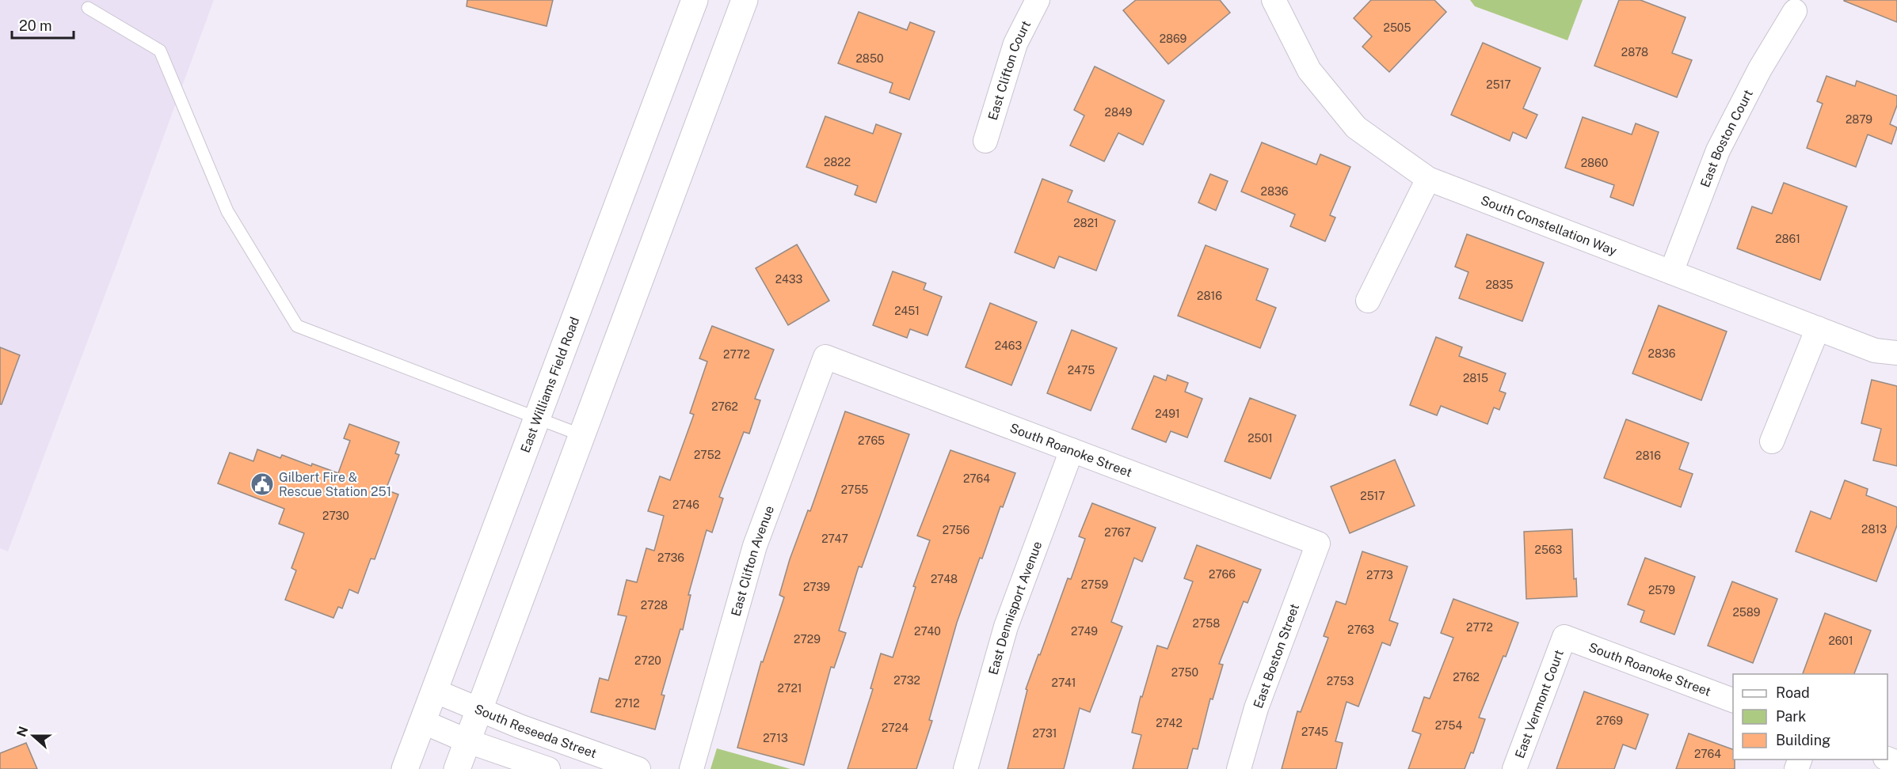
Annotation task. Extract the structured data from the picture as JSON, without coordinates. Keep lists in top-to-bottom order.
{
  "streets": {
    "main road": ["East Williams Field Road"],
    "street": [
      "East Clifton Court",
      "East Boston Court",
      "South Constellation Way",
      "South Roanoke Street",
      "East Clifton Avenue",
      "East Dennisport Avenue",
      "East Boston Street",
      "East Vermont Court",
      "South Reseeda Street"
    ]
  },
  "crossings": [
    ["East Boston Court", "South Constellation Way"],
    ["East Williams Field Road", "South Reseeda Street"],
    ["South Roanoke Street", "East Clifton Avenue"],
    ["South Roanoke Street", "East Dennisport Avenue"],
    ["South Roanoke Street", "East Boston Street"],
    ["South Roanoke Street", "East Vermont Court"]
  ],
  "places": {
    "public building": ["Gilbert Fire & Rescue Station 251"]
  },
  "house_numbers": [
    "2505",
    "2869",
    "2878",
    "2850",
    "2517",
    "2849",
    "2879",
    "2822",
    "2860",
    "2836",
    "2821",
    "2861",
    "2433",
    "2835",
    "2816",
    "2451",
    "2463",
    "2836",
    "2772",
    "2475",
    "2815",
    "2762",
    "2491",
    "2501",
    "2765",
    "2752",
    "2816",
    "2764",
    "2755",
    "2517",
    "2746",
    "2730",
    "2813",
    "2756",
    "2767",
    "2747",
    "2563",
    "2736",
    "2766",
    "2773",
    "2748",
    "2759",
    "2739",
    "2579",
    "2728",
    "2589",
    "2758",
    "2772",
    "2763",
    "2740",
    "2749",
    "2729",
    "2601",
    "2720",
    "2750",
    "2762",
    "2732",
    "2753",
    "2741",
    "2721",
    "2712",
    "2769",
    "2742",
    "2754",
    "2724",
    "2745",
    "2731",
    "2713",
    "2764"
  ],
  "legend": ["Road", "Park", "Building"],
  "scale_bar": "20 m",
  "north": "left"
}
